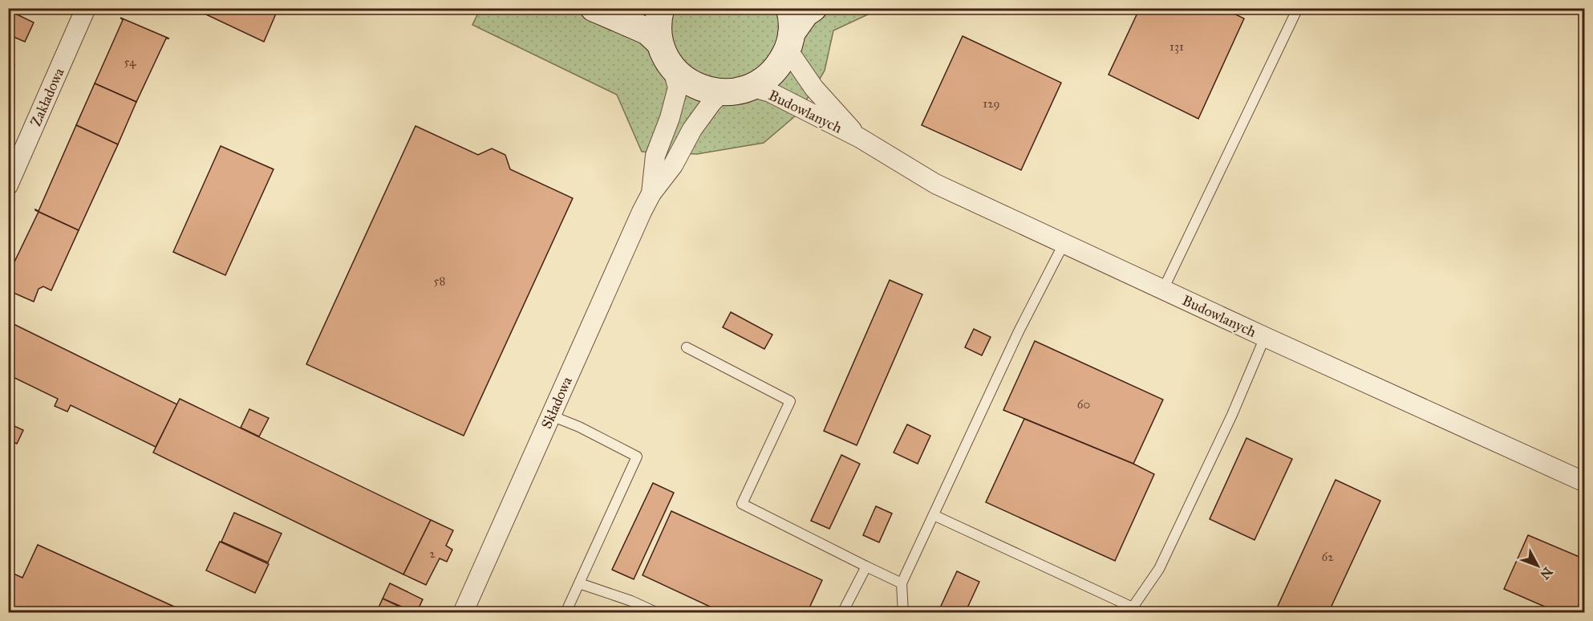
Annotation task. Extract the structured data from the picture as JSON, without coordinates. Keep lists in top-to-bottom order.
{
  "streets": {
    "street": ["Zakładowa", "Budowlanych", "Składowa"]
  },
  "house_numbers": [
    "131",
    "54",
    "129",
    "58",
    "60",
    "2",
    "62"
  ],
  "north": "bottom right"
}
